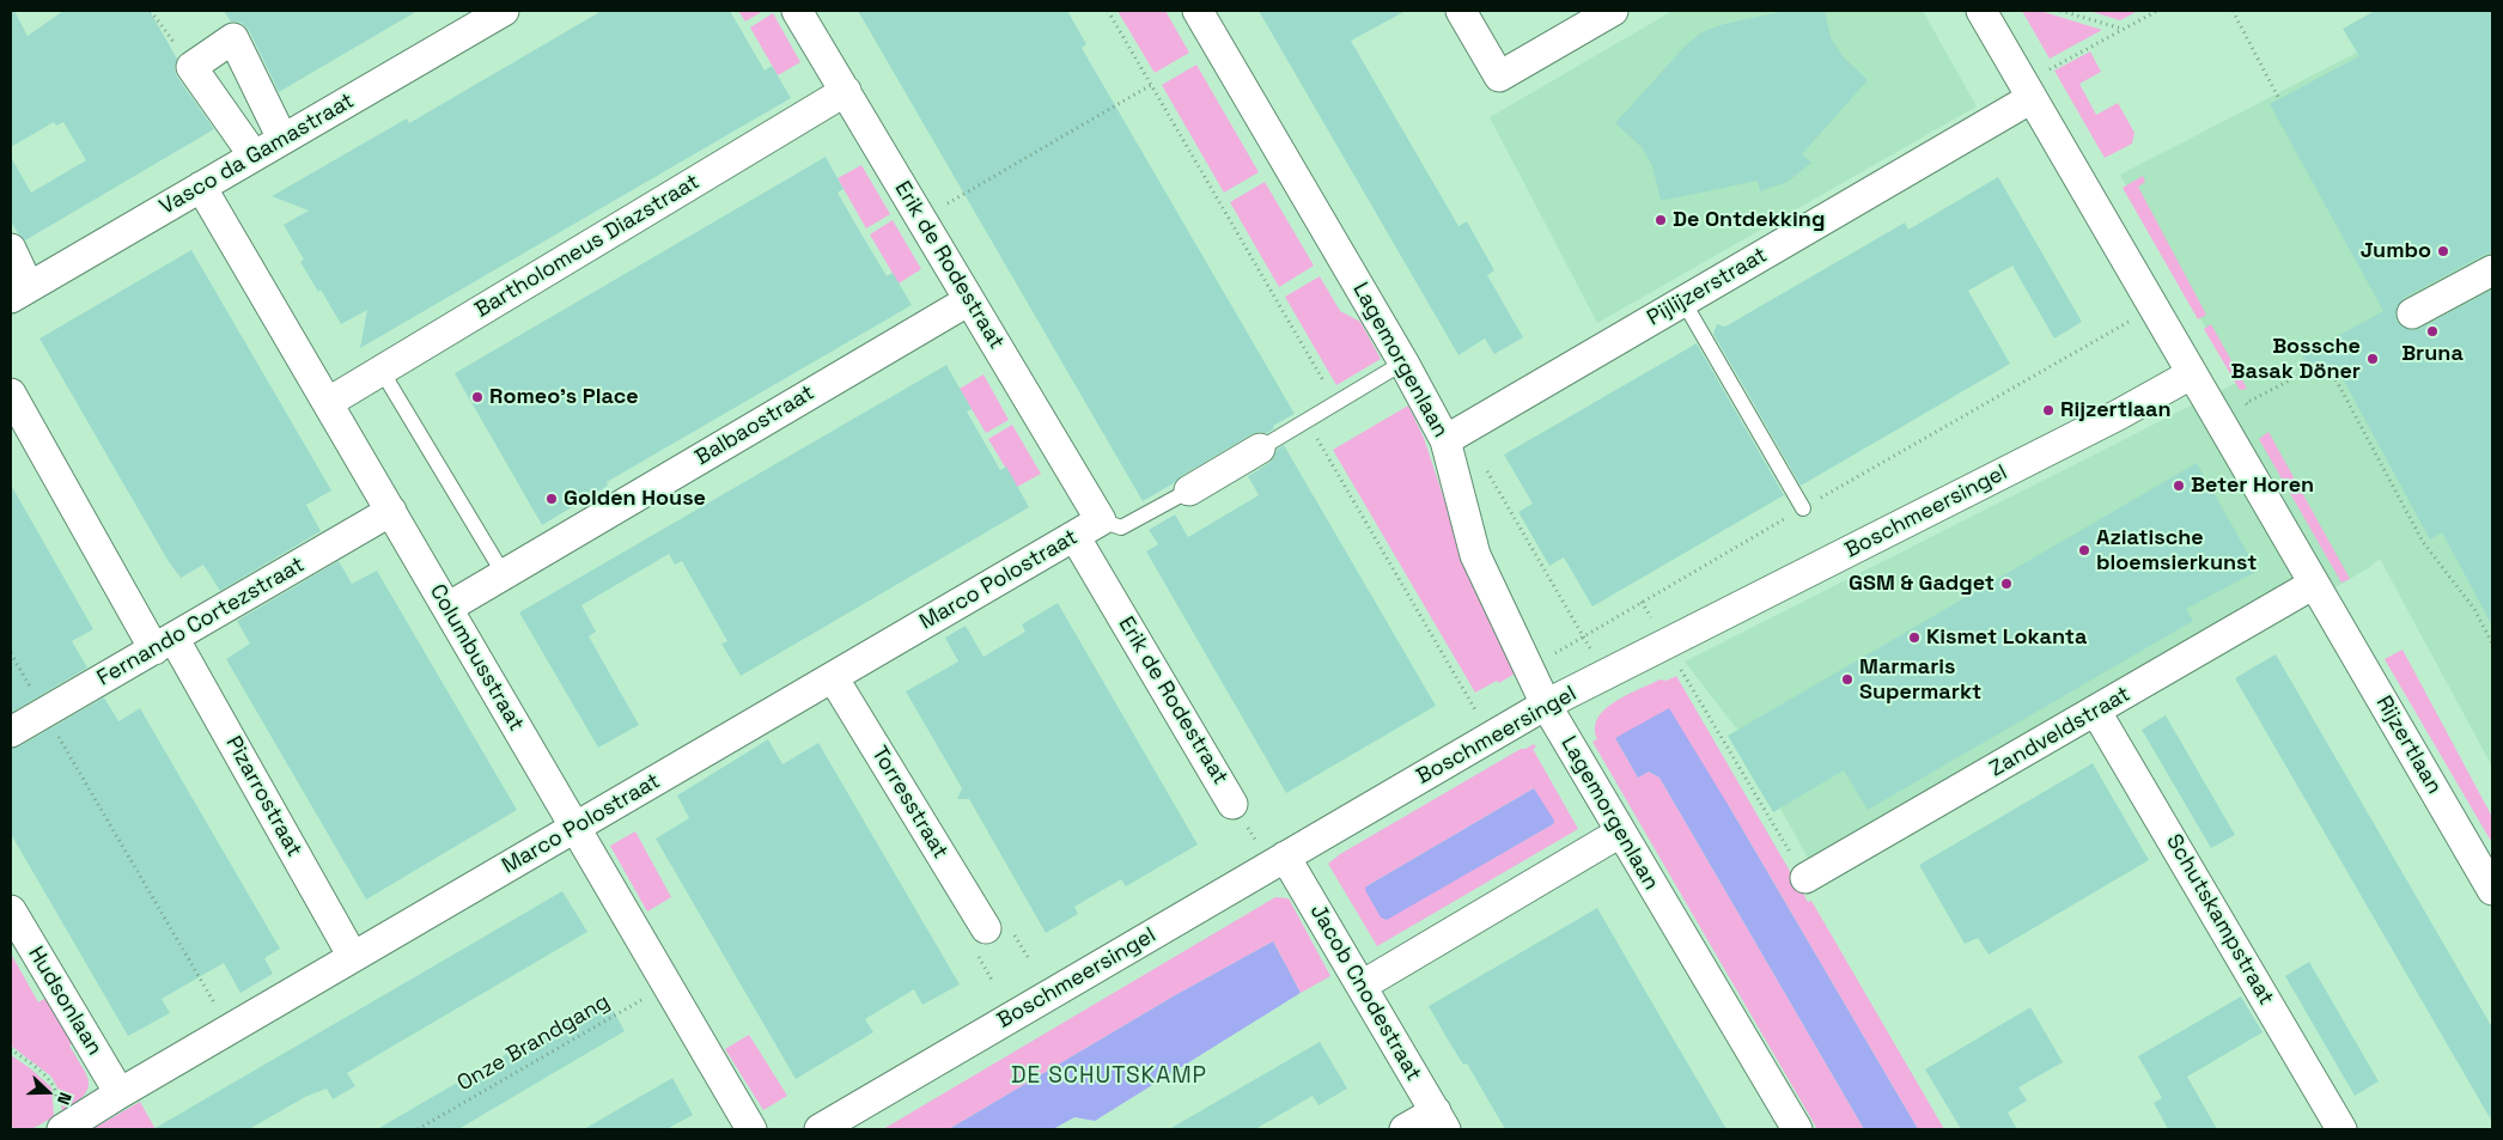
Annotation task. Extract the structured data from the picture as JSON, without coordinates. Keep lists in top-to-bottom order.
{
  "streets": {
    "street": [
      "Vasco da Gamastraat",
      "Bartholomeus Diazstraat",
      "Erik de Rodestraat",
      "Pijlijzerstraat",
      "Lagemorgenlaan",
      "Balbaostraat",
      "Boschmeersingel",
      "Marco Polostraat",
      "Fernando Cortezstraat",
      "Columbusstraat",
      "Zandveldstraat",
      "Rijzertlaan",
      "Pizarrostraat",
      "Torresstraat",
      "Schutskampstraat",
      "Jacob Cnodestraat",
      "Hudsonlaan"
    ],
    "path": ["Onze Brandgang"]
  },
  "crossings": [
    ["Vasco da Gamastraat", "Columbusstraat"],
    ["Bartholomeus Diazstraat", "Erik de Rodestraat"],
    ["Bartholomeus Diazstraat", "Columbusstraat"],
    ["Erik de Rodestraat", "Balbaostraat"],
    ["Erik de Rodestraat", "Marco Polostraat"],
    ["Pijlijzerstraat", "Lagemorgenlaan"],
    ["Pijlijzerstraat", "Rijzertlaan"],
    ["Lagemorgenlaan", "Boschmeersingel"],
    ["Balbaostraat", "Columbusstraat"],
    ["Boschmeersingel", "Rijzertlaan"],
    ["Boschmeersingel", "Jacob Cnodestraat"],
    ["Marco Polostraat", "Columbusstraat"],
    ["Marco Polostraat", "Pizarrostraat"],
    ["Marco Polostraat", "Torresstraat"],
    ["Marco Polostraat", "Hudsonlaan"],
    ["Fernando Cortezstraat", "Columbusstraat"],
    ["Fernando Cortezstraat", "Pizarrostraat"],
    ["Columbusstraat", "Onze Brandgang"],
    ["Zandveldstraat", "Rijzertlaan"],
    ["Zandveldstraat", "Schutskampstraat"]
  ],
  "districts": ["DE SCHUTSKAMP"],
  "places": [
    "De Ontdekking",
    "Jumbo",
    "Bruna",
    "Bossche Basak Döner",
    "Romeo's Place",
    "Rijzertlaan",
    "Beter Horen",
    "Golden House",
    "Aziatische bloemsierkunst",
    "GSM & Gadget",
    "Kismet Lokanta",
    "Marmaris Supermarkt"
  ],
  "north": "right"
}
